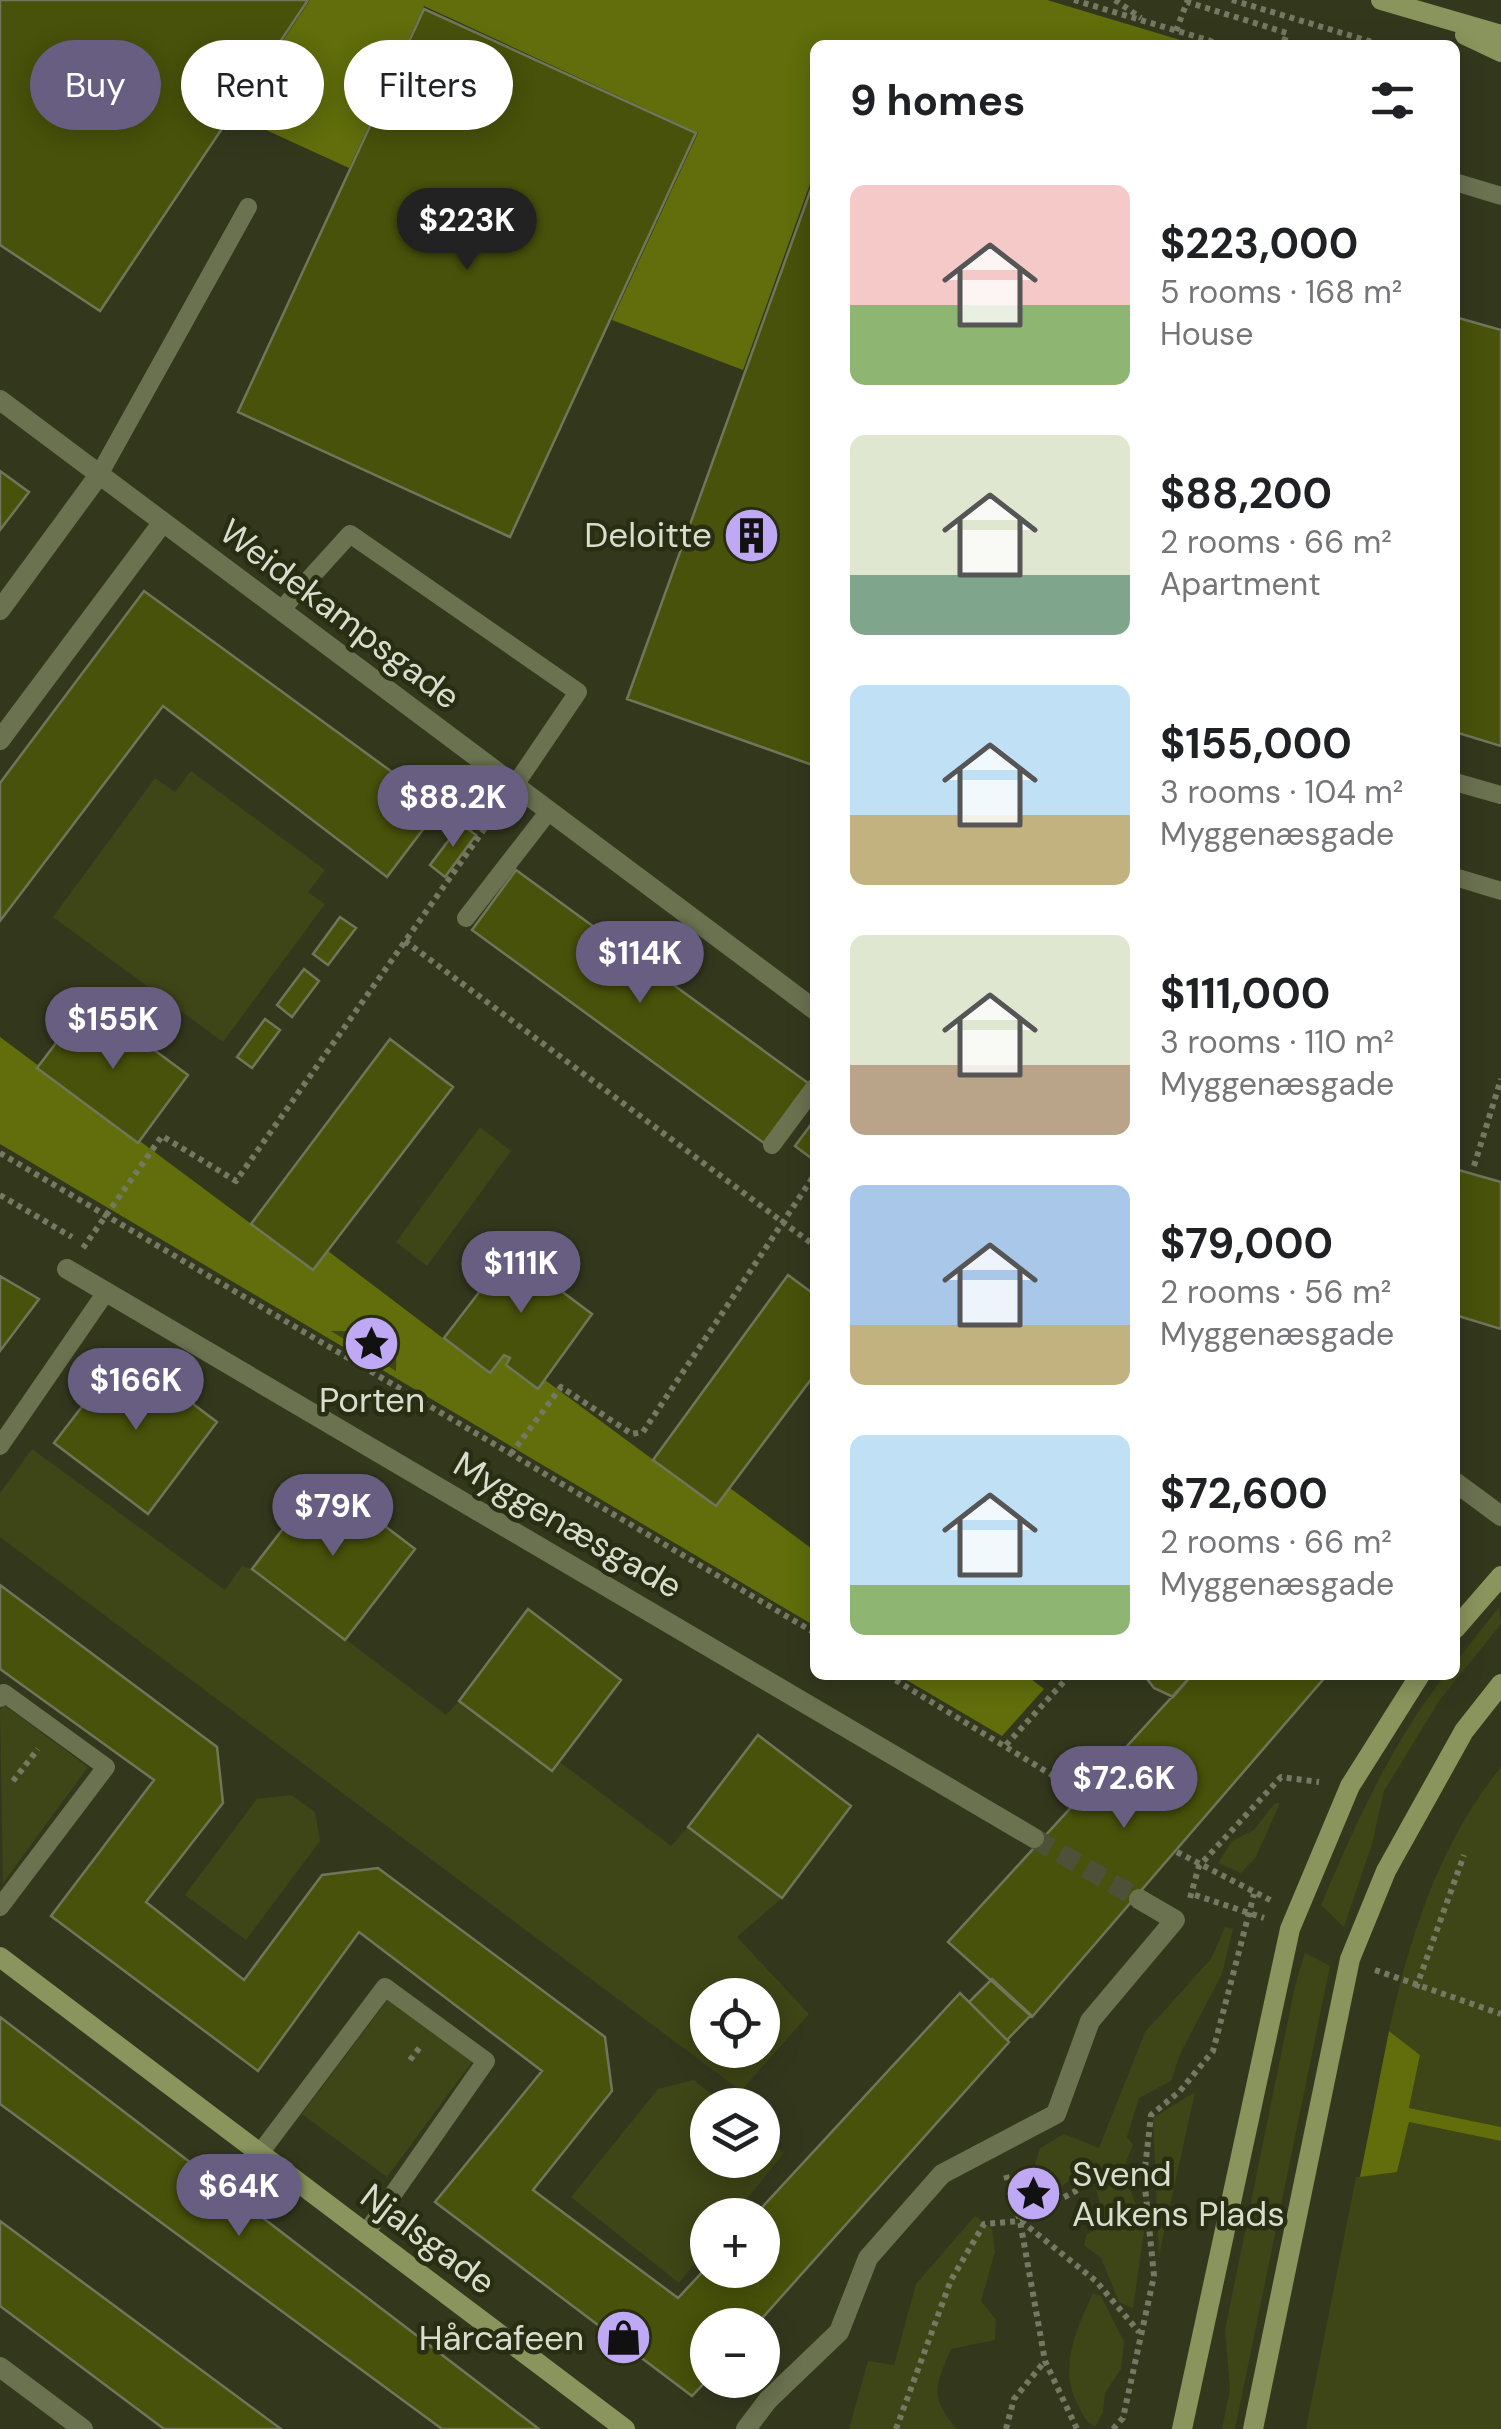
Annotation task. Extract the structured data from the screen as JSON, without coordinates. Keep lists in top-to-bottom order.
{
  "streets": {
    "street": ["Weidekampsgade", "Myggenæsgade", "Njalsgade"]
  },
  "places": {
    "building": ["Deloitte"],
    "place": ["Porten", "Svend Aukens Plads"],
    "shop": ["Hårcafeen"]
  },
  "page": {
    "chip": ["Buy", "Rent", "Filters"],
    "heading": "9 homes",
    "list": [
      {
        "name": "$223,000",
        "note": "5 rooms · 168 m² · House"
      },
      {
        "name": "$88,200",
        "note": "2 rooms · 66 m² · Apartment"
      },
      {
        "name": "$155,000",
        "note": "3 rooms · 104 m² · Myggenæsgade"
      },
      {
        "name": "$111,000",
        "note": "3 rooms · 110 m² · Myggenæsgade"
      },
      {
        "name": "$79,000",
        "note": "2 rooms · 56 m² · Myggenæsgade"
      },
      {
        "name": "$72,600",
        "note": "2 rooms · 66 m² · Myggenæsgade"
      }
    ],
    "price": [
      "$223K",
      "$88.2K",
      "$114K",
      "$155K",
      "$111K",
      "$166K",
      "$79K",
      "$72.6K",
      "$64K"
    ],
    "map_buttons": ["+", "−"]
  }
}
